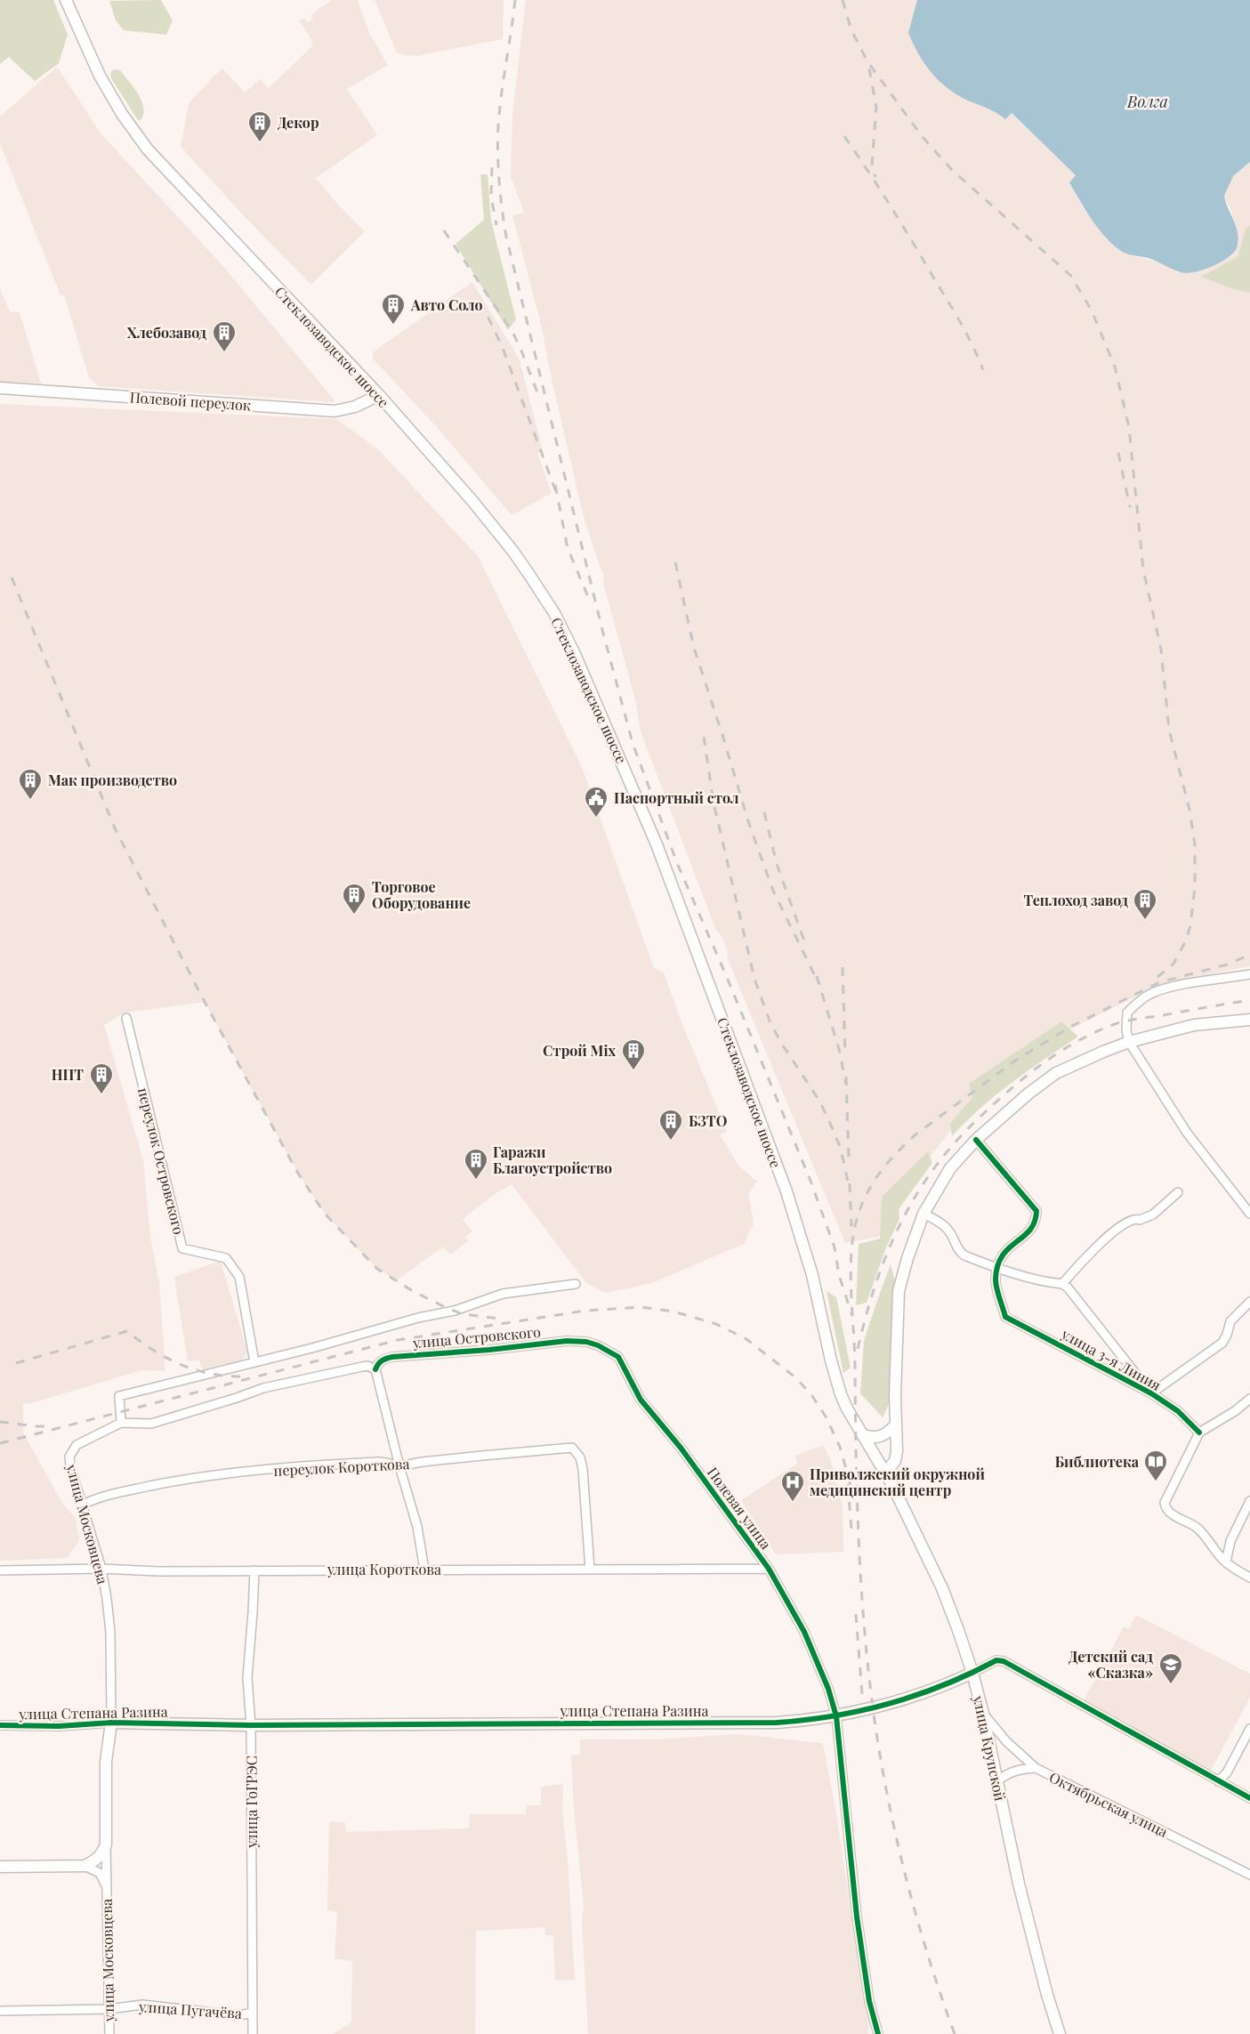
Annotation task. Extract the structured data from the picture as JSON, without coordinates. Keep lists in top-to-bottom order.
{
  "streets": {
    "main road": [
      "Стеклозаводское шоссе",
      "Полевой переулок",
      "улица Московцева",
      "улица Степана Разина",
      "улица Крупской"
    ],
    "street": [
      "переулок Островского",
      "улица Островского",
      "улица 3-я Линия",
      "переулок Короткова",
      "Полевая улица",
      "улица Короткова",
      "улица ГоГРЭС",
      "Октябрьская улица",
      "улица Пугачёва"
    ]
  },
  "crossings": [
    ["Стеклозаводское шоссе", "Полевой переулок"],
    ["Стеклозаводское шоссе", "улица Крупской"],
    ["улица Островского", "Полевая улица"],
    ["переулок Короткова", "улица Московцева"],
    ["переулок Короткова", "улица Короткова"],
    ["Полевая улица", "улица Короткова"],
    ["Полевая улица", "улица Степана Разина"],
    ["улица Московцева", "улица Короткова"],
    ["улица Московцева", "улица Степана Разина"],
    ["улица Московцева", "улица Пугачёва"],
    ["улица Короткова", "улица ГоГРЭС"],
    ["улица Степана Разина", "улица Крупской"],
    ["улица Степана Разина", "улица ГоГРЭС"],
    ["улица Крупской", "Октябрьская улица"],
    ["улица ГоГРЭС", "улица Пугачёва"]
  ],
  "water": ["Волга"],
  "places": {
    "building": [
      "Декор",
      "Авто Соло",
      "Хлебозавод",
      "Мак производство",
      "Торговое Оборудование",
      "Теплоход завод",
      "Строй Mix",
      "НПТ",
      "БЗТО",
      "Гаражи Благоустройство"
    ],
    "public building": ["Паспортный стол"],
    "library": ["Библиотека"],
    "hospital": ["Приволжский окружной медицинский центр"],
    "school or university": ["Детский сад «Сказка»"]
  }
}
